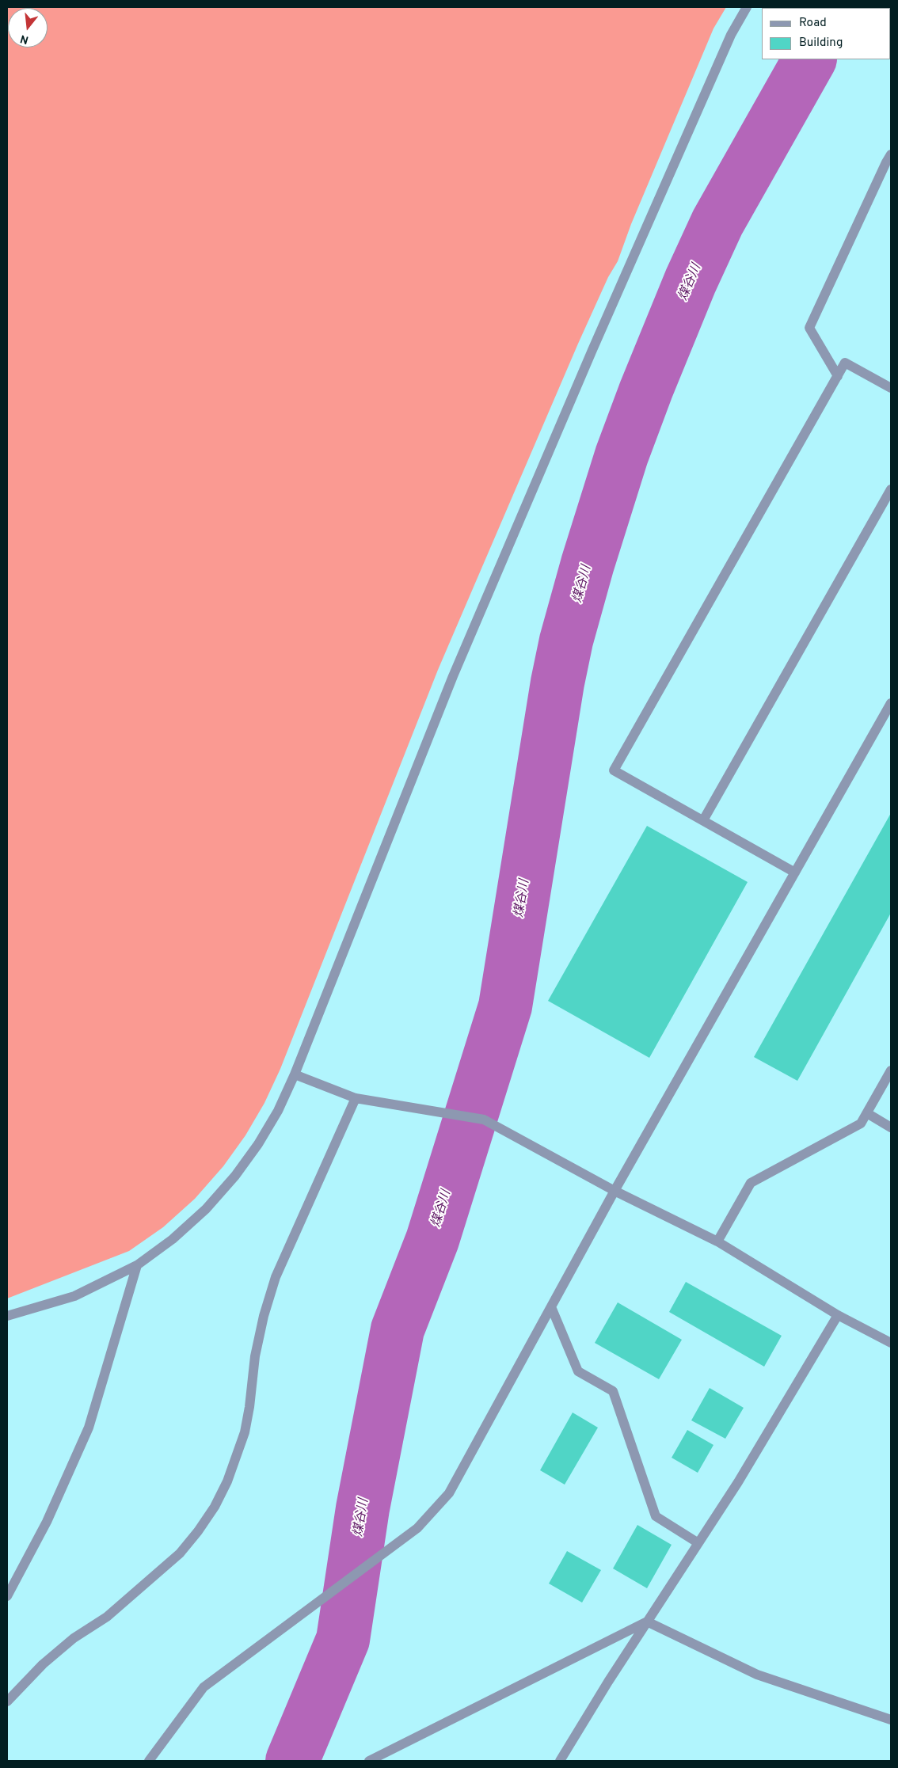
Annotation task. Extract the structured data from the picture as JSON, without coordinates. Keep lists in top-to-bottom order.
{
  "water": ["煤谷川"],
  "legend": ["Road", "Building"],
  "north": "bottom"
}
